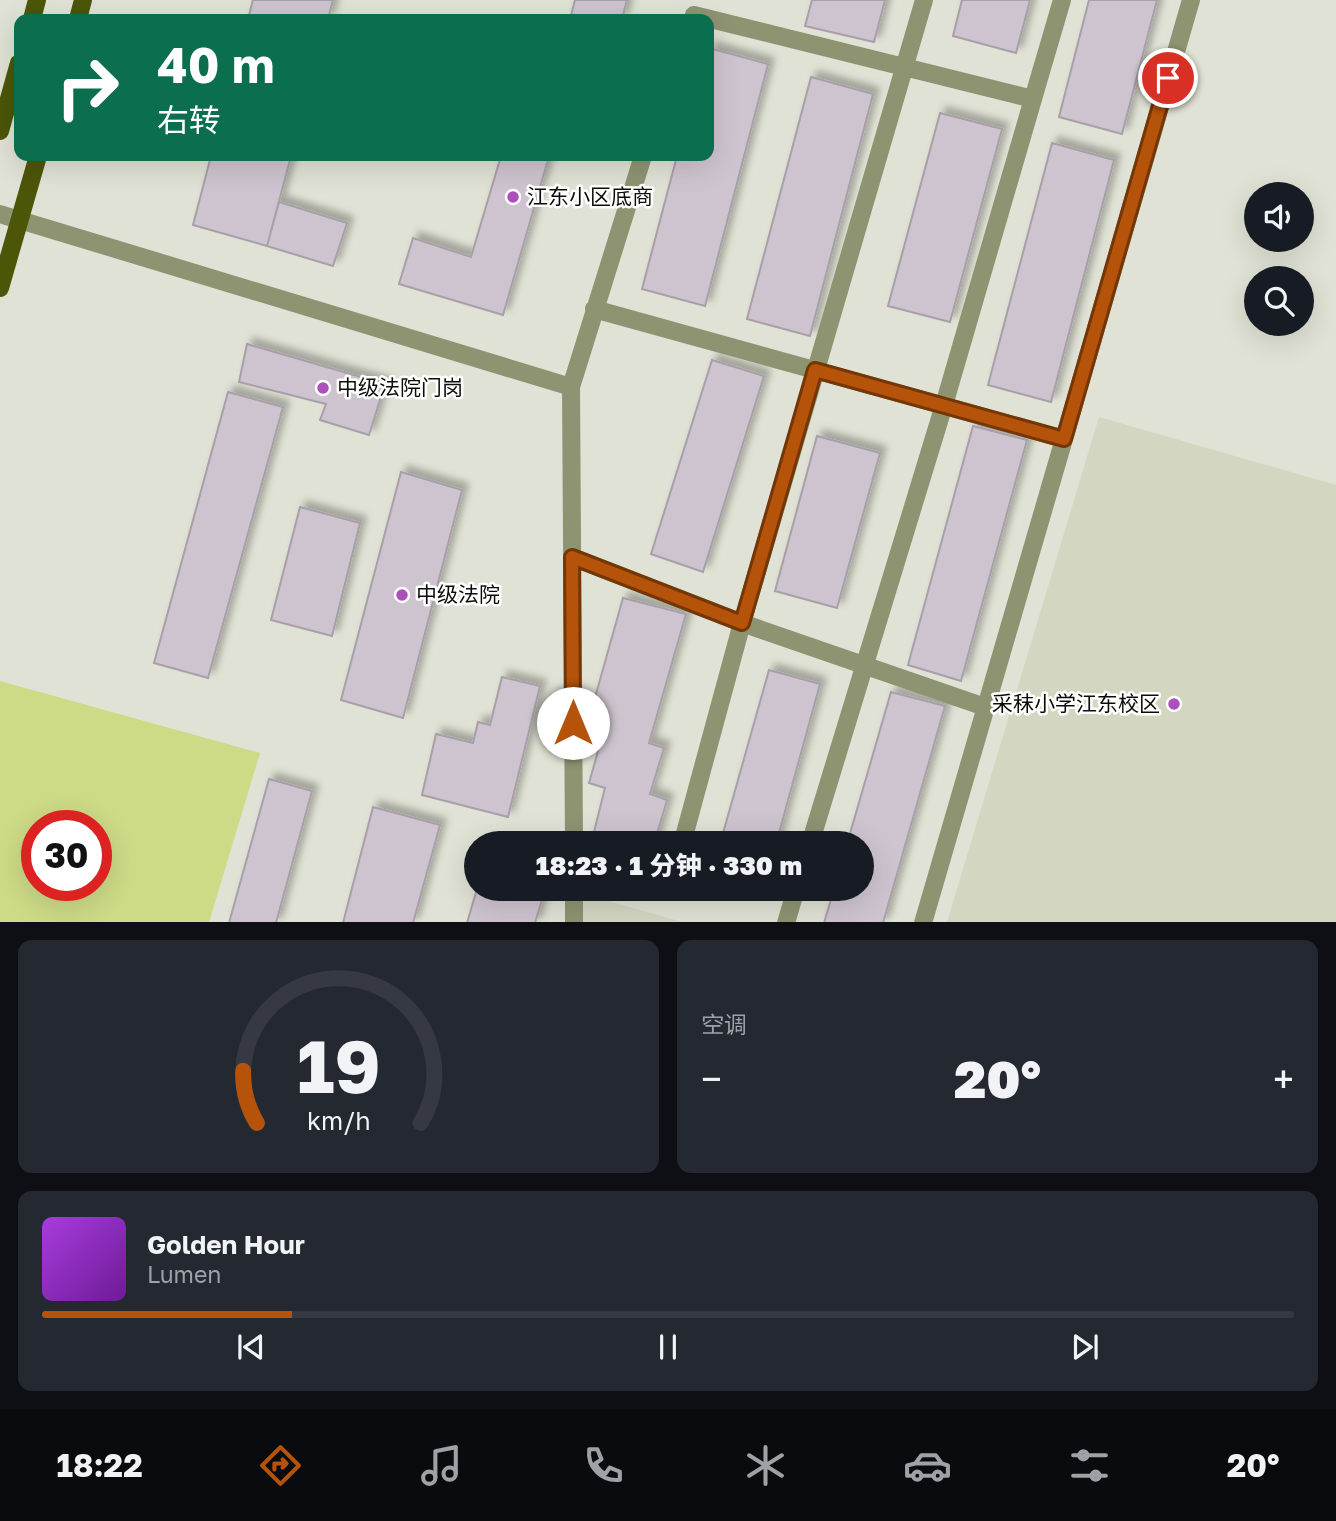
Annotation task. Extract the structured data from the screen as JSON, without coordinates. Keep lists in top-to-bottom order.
{
  "places": [
    "江东小区底商",
    "中级法院门岗",
    "中级法院",
    "采秣小学江东校区"
  ],
  "page": {
    "turn": ["40 m", "右转"],
    "limit": "30",
    "trip": "18:23 · 1 分钟 · 330 m",
    "tile": "空调",
    "heat": ["−", "20°", "+"],
    "song": ["Golden Hour", "Lumen"],
    "tabs": ["18:22", "20°"],
    "gauge": ["19", "km/h"]
  }
}
